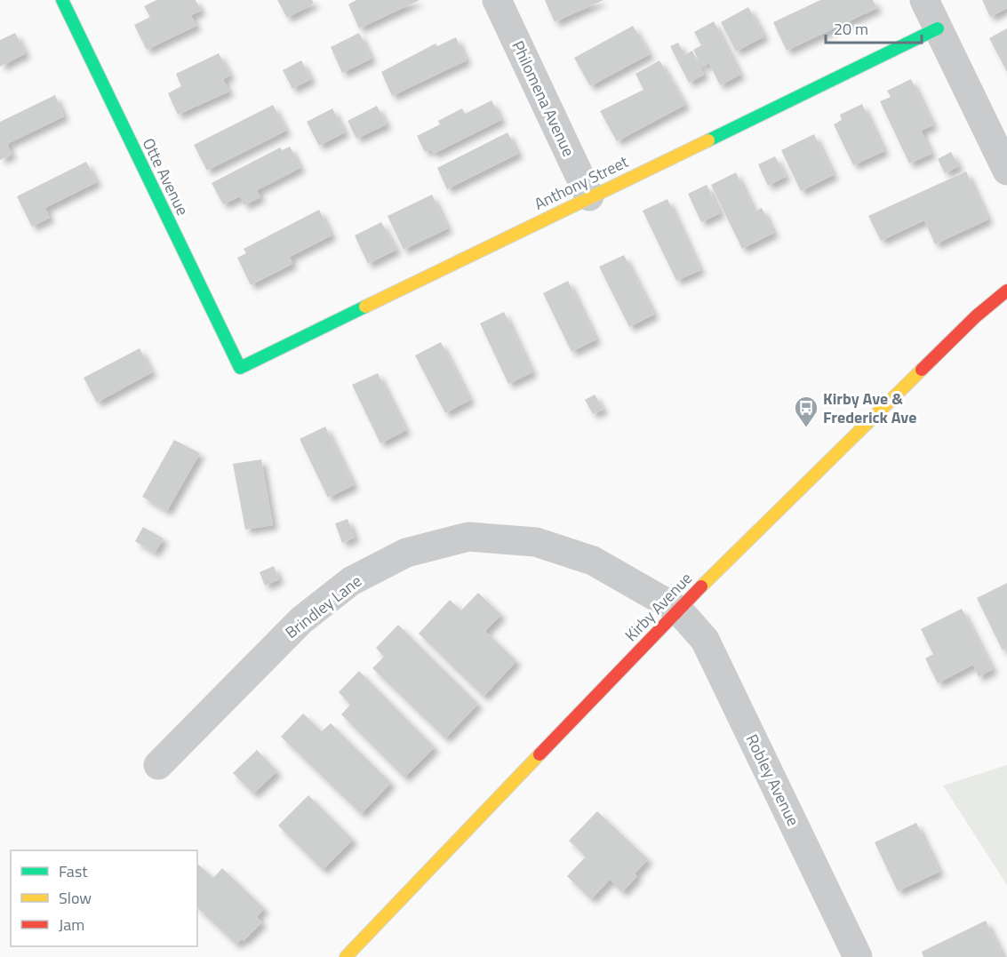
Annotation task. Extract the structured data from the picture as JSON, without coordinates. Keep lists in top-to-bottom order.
{
  "streets": {
    "street": [
      "Philomena Avenue",
      "Otte Avenue",
      "Anthony Street",
      "Brindley Lane",
      "Kirby Avenue",
      "Robley Avenue"
    ]
  },
  "crossings": [
    ["Philomena Avenue", "Anthony Street"],
    ["Otte Avenue", "Anthony Street"],
    ["Brindley Lane", "Kirby Avenue"],
    ["Brindley Lane", "Robley Avenue"],
    ["Kirby Avenue", "Robley Avenue"]
  ],
  "places": {
    "bus stop": ["Kirby Ave & Frederick Ave"]
  },
  "legend": ["Fast", "Slow", "Jam"],
  "scale_bar": "20 m"
}
